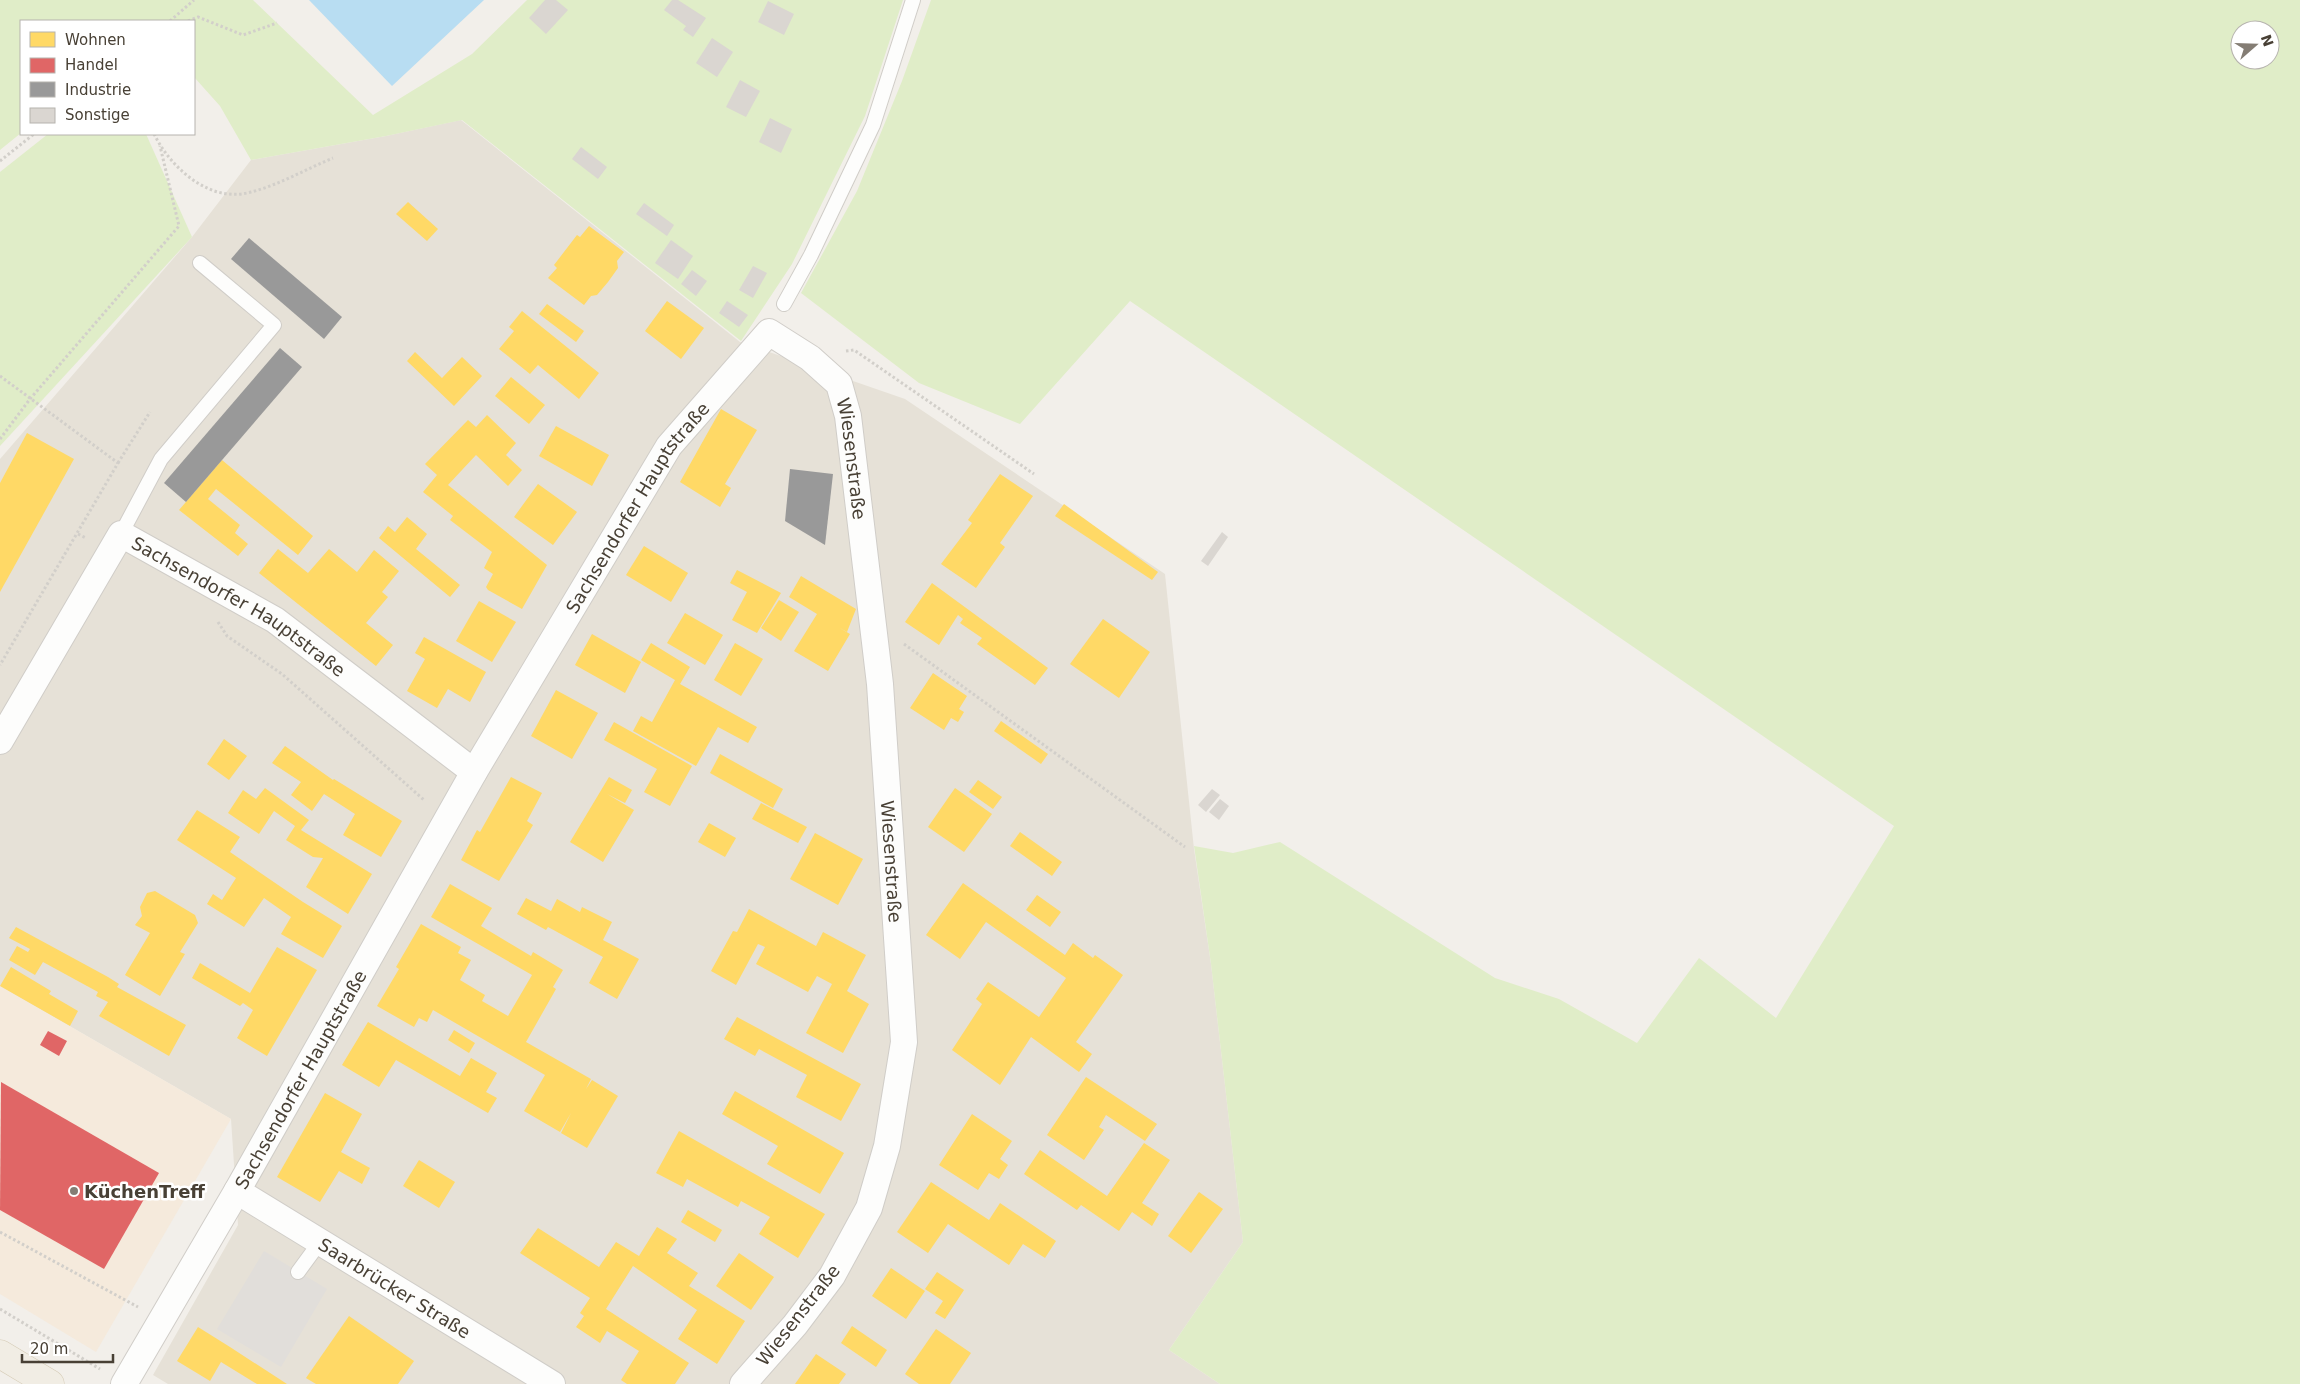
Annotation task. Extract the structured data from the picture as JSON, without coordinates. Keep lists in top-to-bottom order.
{
  "streets": {
    "street": ["Wiesenstraße", "Sachsendorfer Hauptstraße", "Saarbrücker Straße"]
  },
  "crossings": [
    ["Wiesenstraße", "Sachsendorfer Hauptstraße"],
    ["Sachsendorfer Hauptstraße", "Saarbrücker Straße"]
  ],
  "places": ["KüchenTreff"],
  "legend": [
    "Wohnen",
    "Handel",
    "Industrie",
    "Sonstige"
  ],
  "scale_bar": "20 m",
  "north": "right"
}
